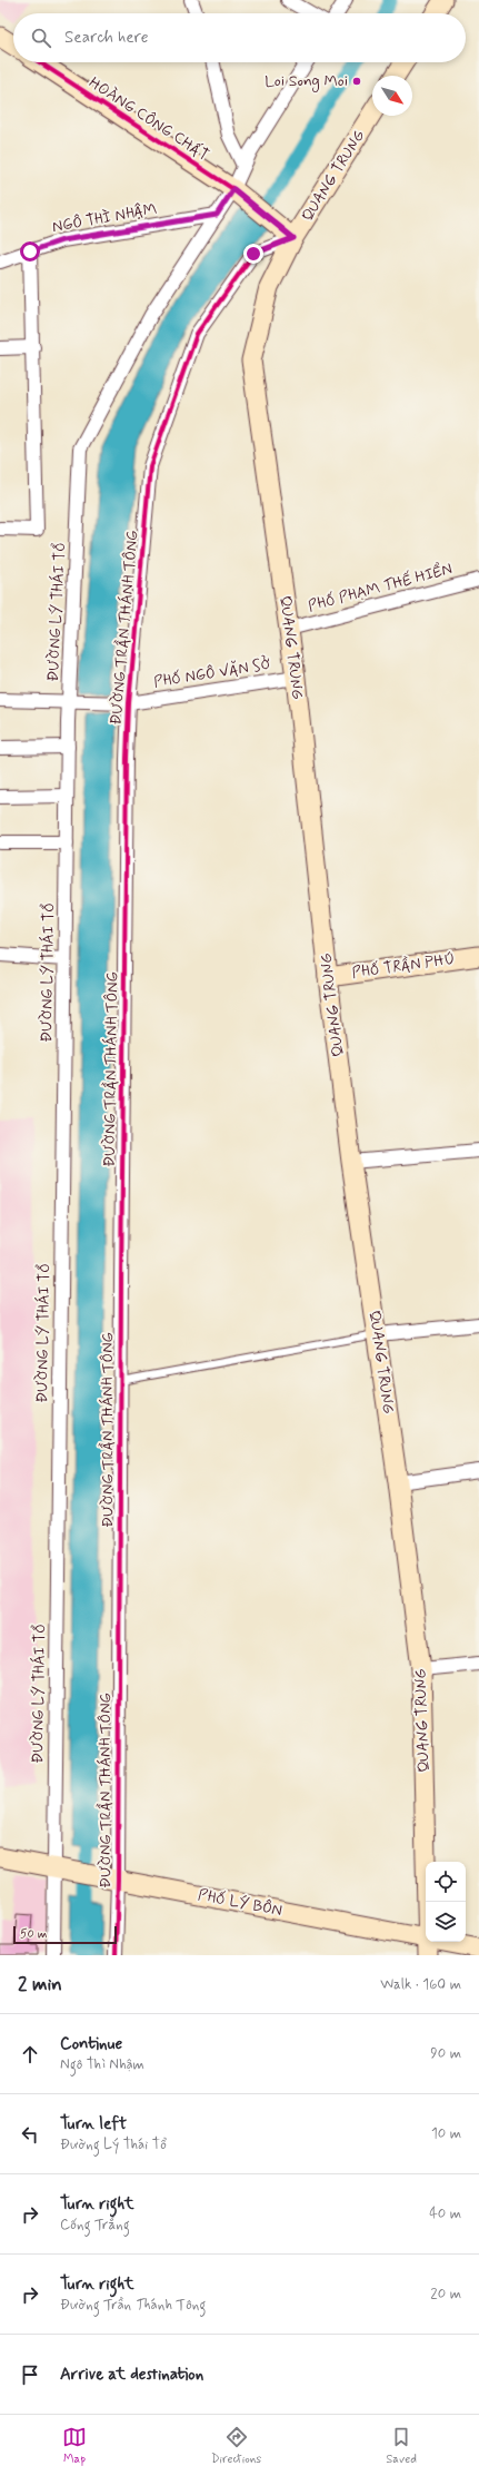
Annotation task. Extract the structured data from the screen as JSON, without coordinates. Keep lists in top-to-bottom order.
{
  "streets": {
    "main road": [
      "HOÀNG CÔNG CHẤT",
      "QUANG TRUNG",
      "PHỐ TRẦN PHÚ",
      "PHỐ LÝ BÔN"
    ],
    "street": [
      "NGÔ THÌ NHẬM",
      "PHỐ PHẠM THẾ HIỂN",
      "ĐƯỜNG LÝ THÁI TỔ",
      "ĐƯỜNG TRẦN THÁNH TÔNG",
      "PHỐ NGÔ VĂN SỞ"
    ]
  },
  "crossings": [
    ["HOÀNG CÔNG CHẤT", "QUANG TRUNG"],
    ["HOÀNG CÔNG CHẤT", "ĐƯỜNG LÝ THÁI TỔ"],
    ["HOÀNG CÔNG CHẤT", "ĐƯỜNG TRẦN THÁNH TÔNG"],
    ["QUANG TRUNG", "PHỐ PHẠM THẾ HIỂN"],
    ["QUANG TRUNG", "ĐƯỜNG TRẦN THÁNH TÔNG"],
    ["QUANG TRUNG", "PHỐ NGÔ VĂN SỞ"],
    ["QUANG TRUNG", "PHỐ TRẦN PHÚ"],
    ["QUANG TRUNG", "PHỐ LÝ BÔN"],
    ["NGÔ THÌ NHẬM", "ĐƯỜNG LÝ THÁI TỔ"],
    ["ĐƯỜNG LÝ THÁI TỔ", "PHỐ NGÔ VĂN SỞ"],
    ["ĐƯỜNG LÝ THÁI TỔ", "PHỐ LÝ BÔN"],
    ["ĐƯỜNG TRẦN THÁNH TÔNG", "PHỐ NGÔ VĂN SỞ"],
    ["ĐƯỜNG TRẦN THÁNH TÔNG", "PHỐ LÝ BÔN"]
  ],
  "places": ["Loi Song Moi"],
  "scale_bar": "50 m",
  "north": "bottom right",
  "page": {
    "search": "Search here",
    "scale": "50 m",
    "heading": ["2 min", "Walk · 160 m"],
    "list": [
      ["Continue", "Ngô Thì Nhậm", "90 m"],
      ["Turn left", "Đường Lý Thái Tổ", "10 m"],
      ["Turn right", "Cống Trắng", "40 m"],
      ["Turn right", "Đường Trần Thánh Tông", "20 m"],
      "Arrive at destination"
    ],
    "nav": ["Map", "Directions", "Saved"]
  }
}
